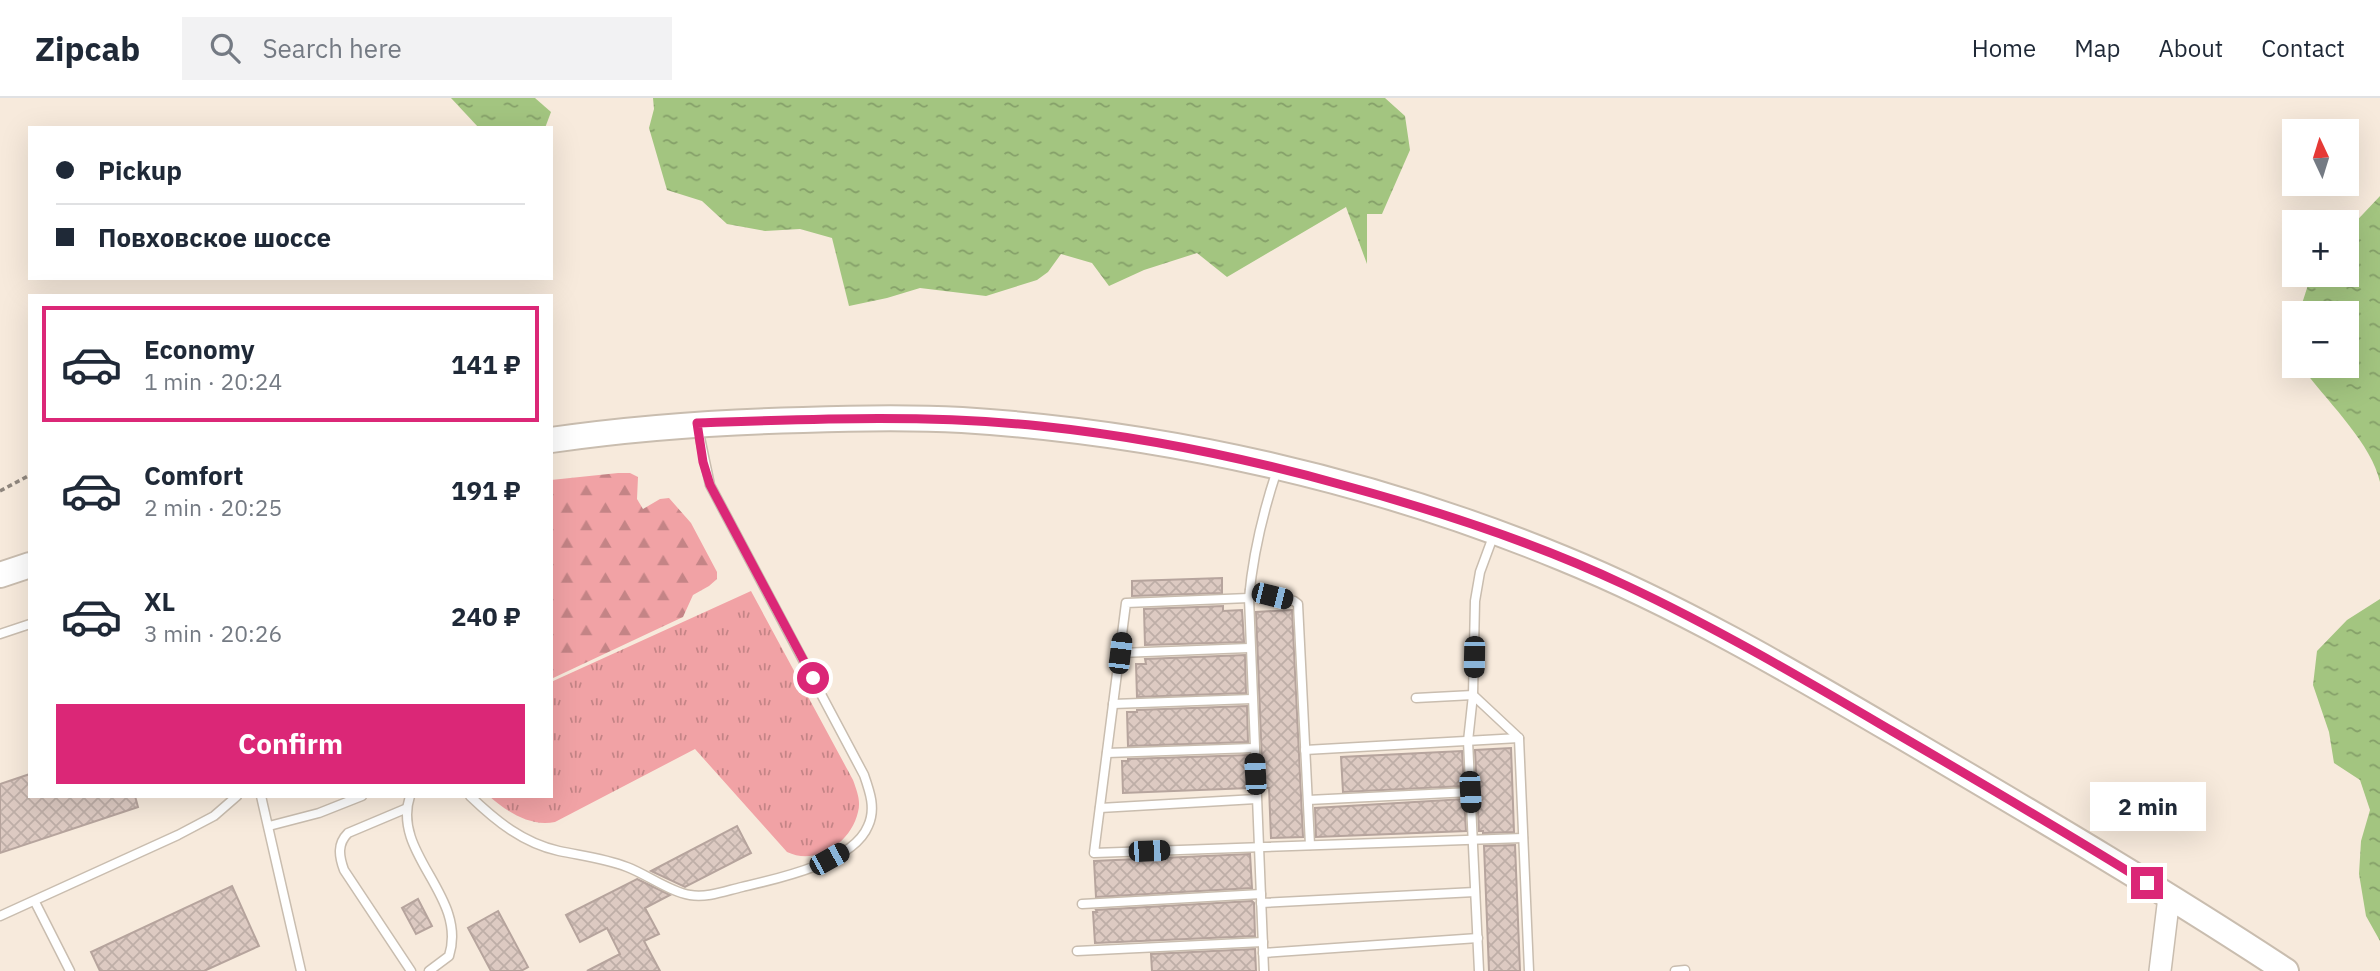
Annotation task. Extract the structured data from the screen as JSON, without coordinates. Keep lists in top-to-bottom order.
{
  "north": "top",
  "page": {
    "header": "Zipcab",
    "search": "Search here",
    "nav": [
      "Home",
      "Map",
      "About",
      "Contact"
    ],
    "map_buttons": ["+", "−"],
    "banner": ["Pickup", "Повховское шоссе"],
    "list": [
      {
        "name": "Economy",
        "note": "1 min · 20:24",
        "value": "141 ₽"
      },
      {
        "name": "Comfort",
        "note": "2 min · 20:25",
        "value": "191 ₽"
      },
      {
        "name": "XL",
        "note": "3 min · 20:26",
        "value": "240 ₽"
      }
    ],
    "buttons": "Confirm",
    "bubble": "2 min"
  }
}
